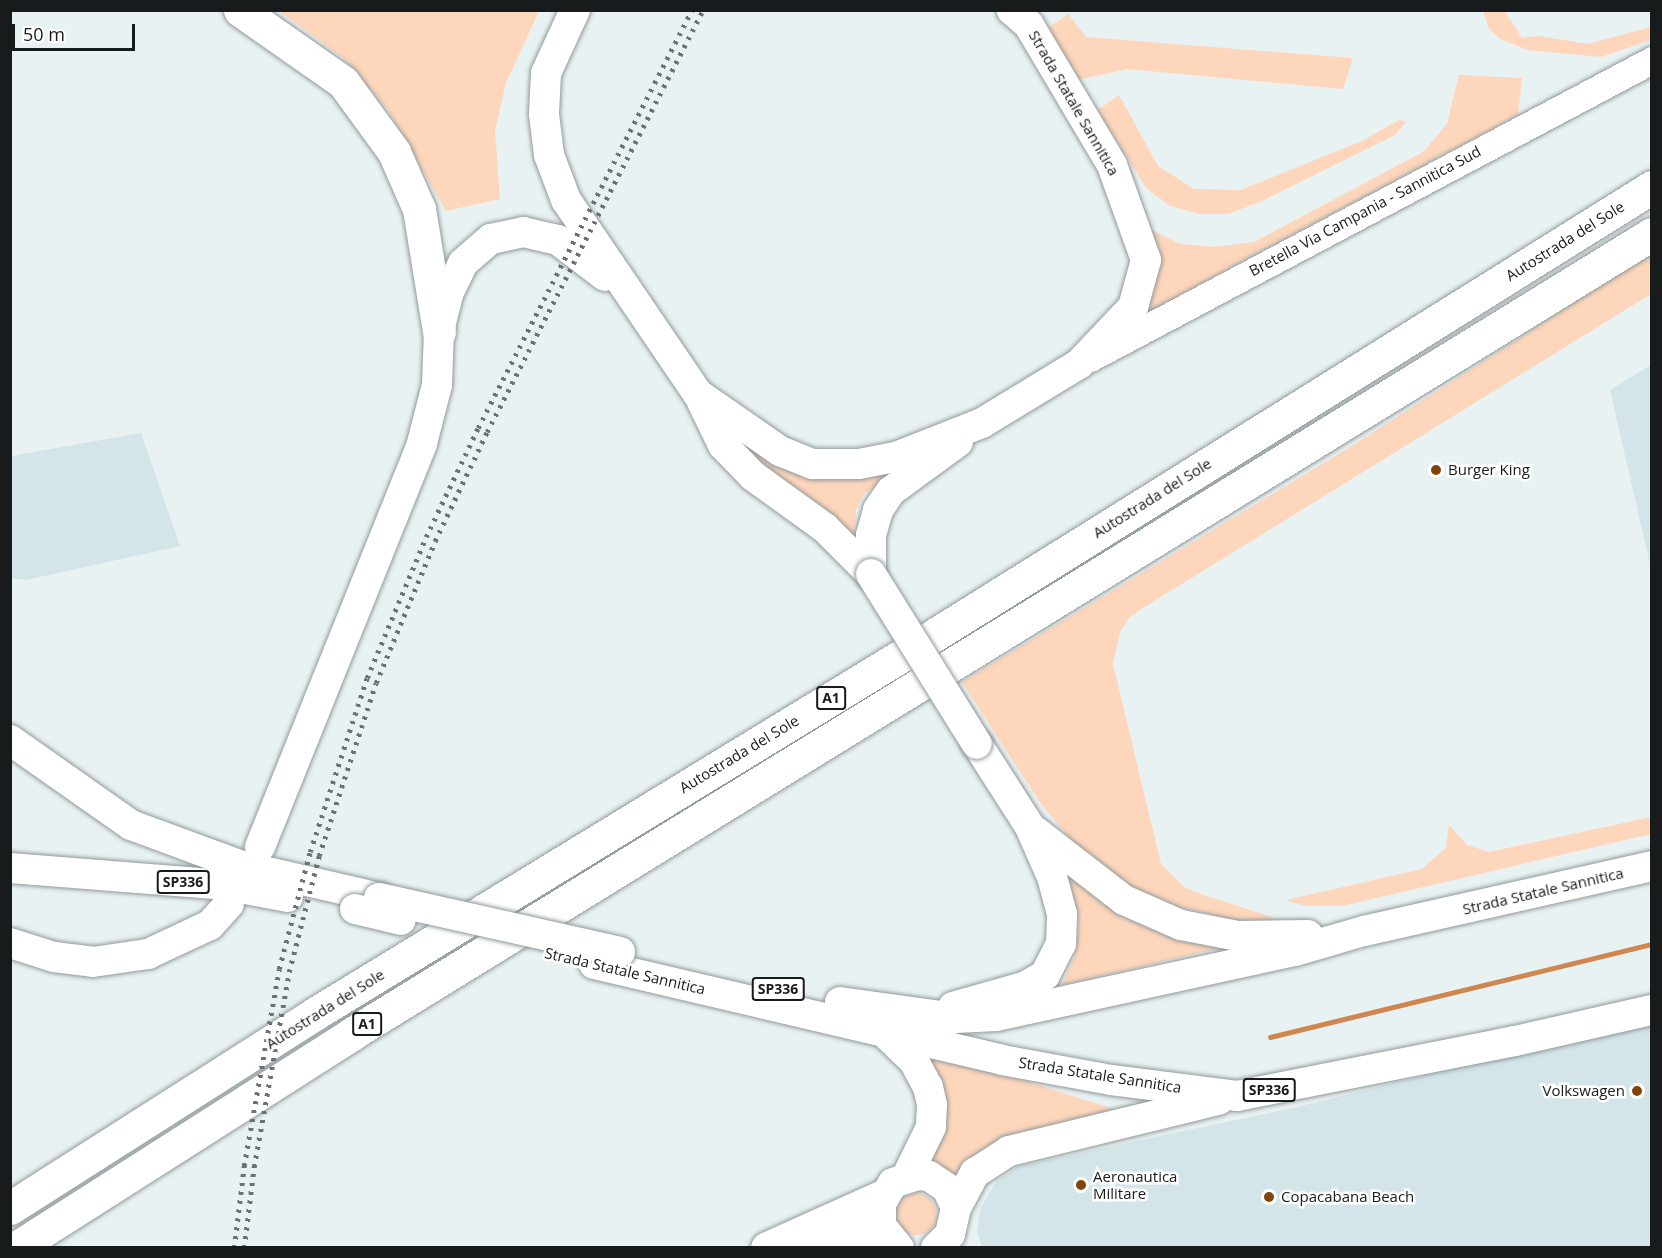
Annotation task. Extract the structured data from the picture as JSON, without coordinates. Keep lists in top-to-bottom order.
{
  "streets": {
    "highway": ["Autostrada del Sole", "A1"],
    "main road": ["Strada Statale Sannitica", "SP336"],
    "street": ["Bretella Via Campania - Sannitica Sud"]
  },
  "crossings": [
    ["Strada Statale Sannitica", "Bretella Via Campania - Sannitica Sud"]
  ],
  "places": [
    "Burger King",
    "Volkswagen",
    "Aeronautica Militare",
    "Copacabana Beach"
  ],
  "scale_bar": "50 m"
}
